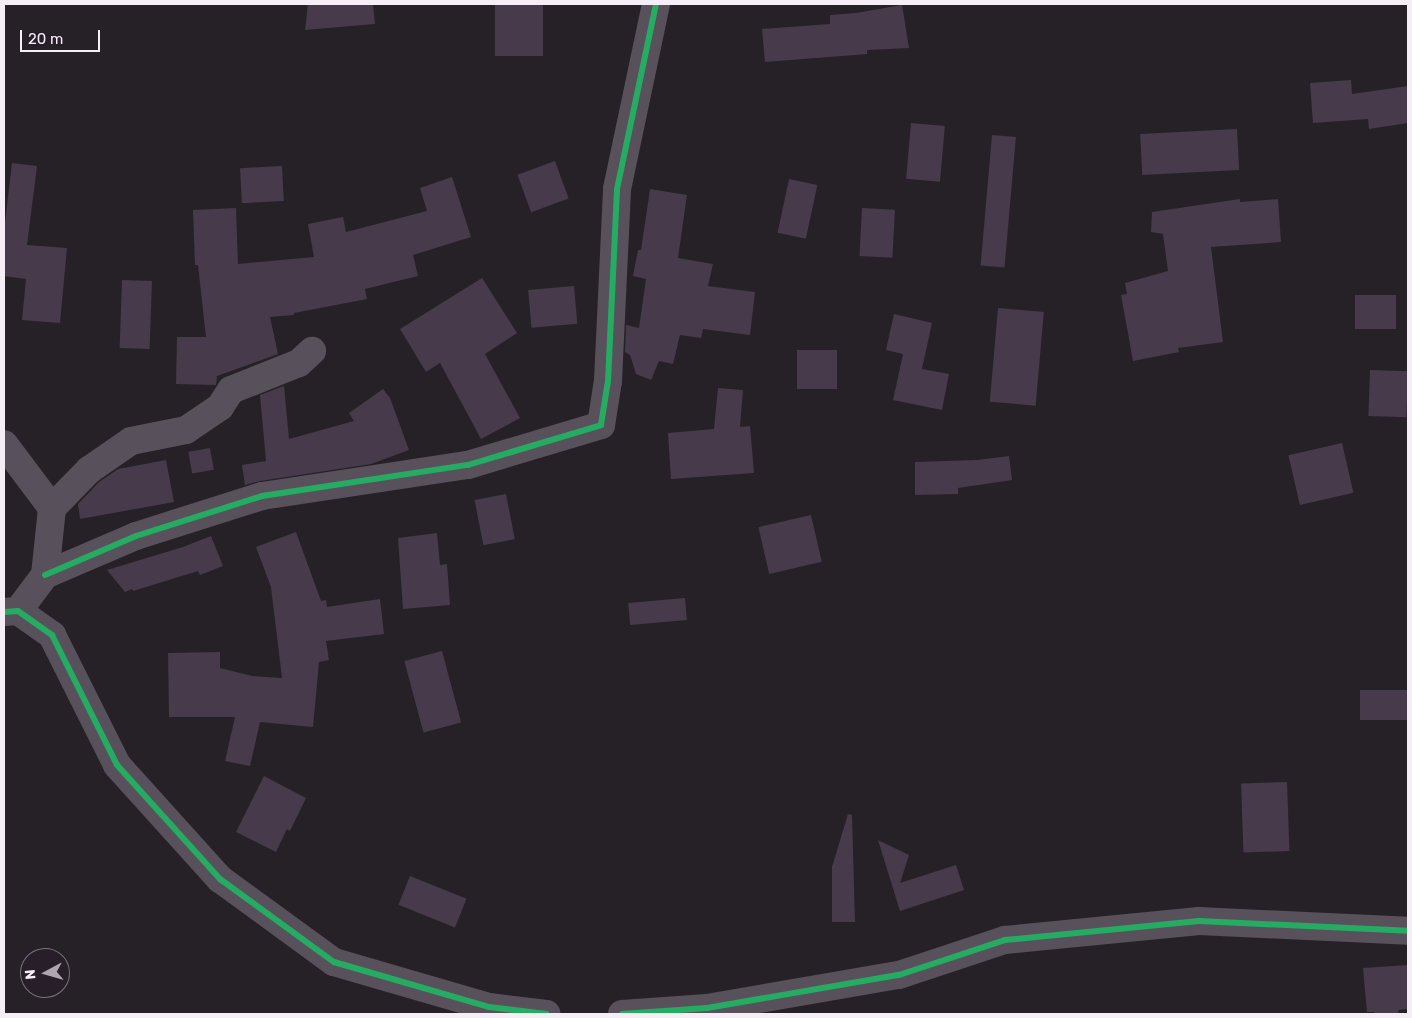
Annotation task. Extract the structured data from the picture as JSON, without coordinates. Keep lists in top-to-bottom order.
{
  "scale_bar": "20 m",
  "north": "left"
}
